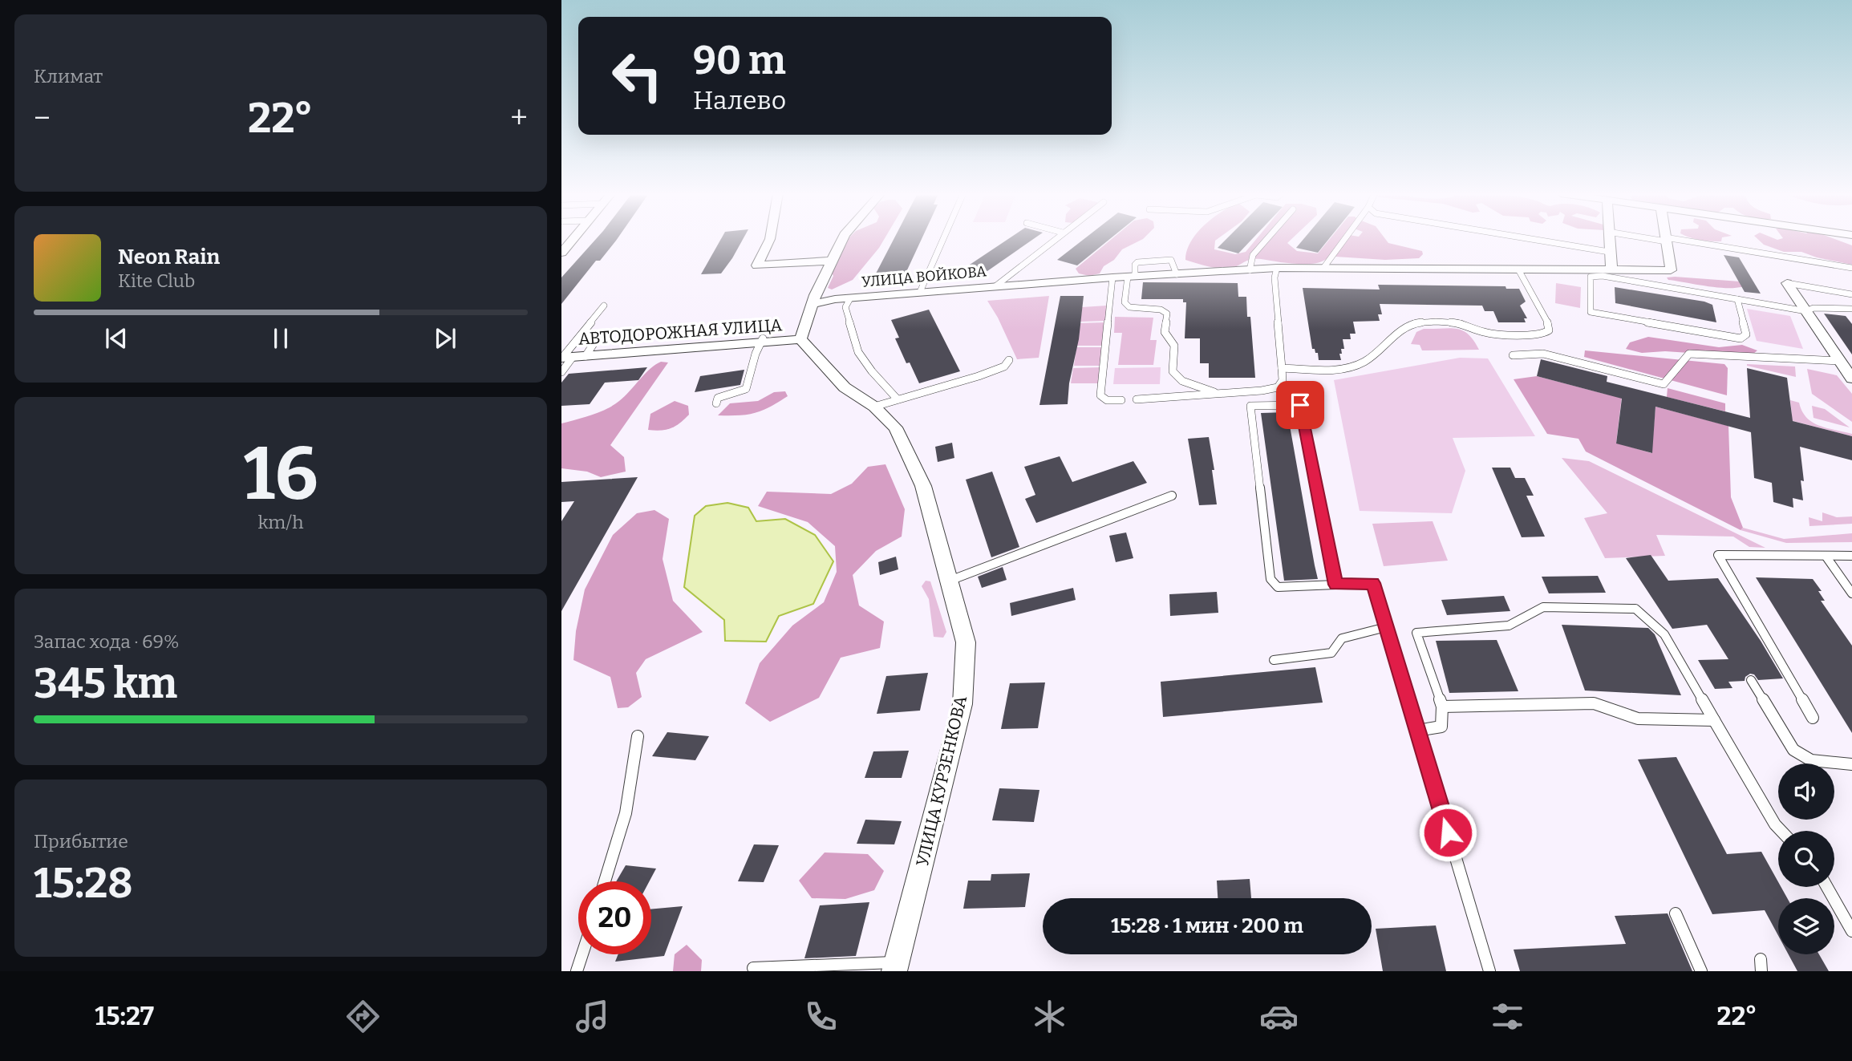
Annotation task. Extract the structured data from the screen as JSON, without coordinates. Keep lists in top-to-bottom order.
{
  "streets": {
    "street": ["УЛИЦА ВОЙКОВА", "АВТОДОРОЖНАЯ УЛИЦА", "УЛИЦА КУРЗЕНКОВА"]
  },
  "crossings": [
    ["АВТОДОРОЖНАЯ УЛИЦА", "УЛИЦА КУРЗЕНКОВА"]
  ],
  "page": {
    "tile": [
      "Климат",
      ["16", "km/h"],
      ["Запас хода · 69%", "345 km"],
      ["Прибытие", "15:28"]
    ],
    "turn": ["90 m", "Налево"],
    "heat": ["−", "22°", "+"],
    "song": ["Neon Rain", "Kite Club"],
    "limit": "20",
    "trip": "15:28 · 1 мин · 200 m",
    "tabs": ["15:27", "22°"]
  }
}
